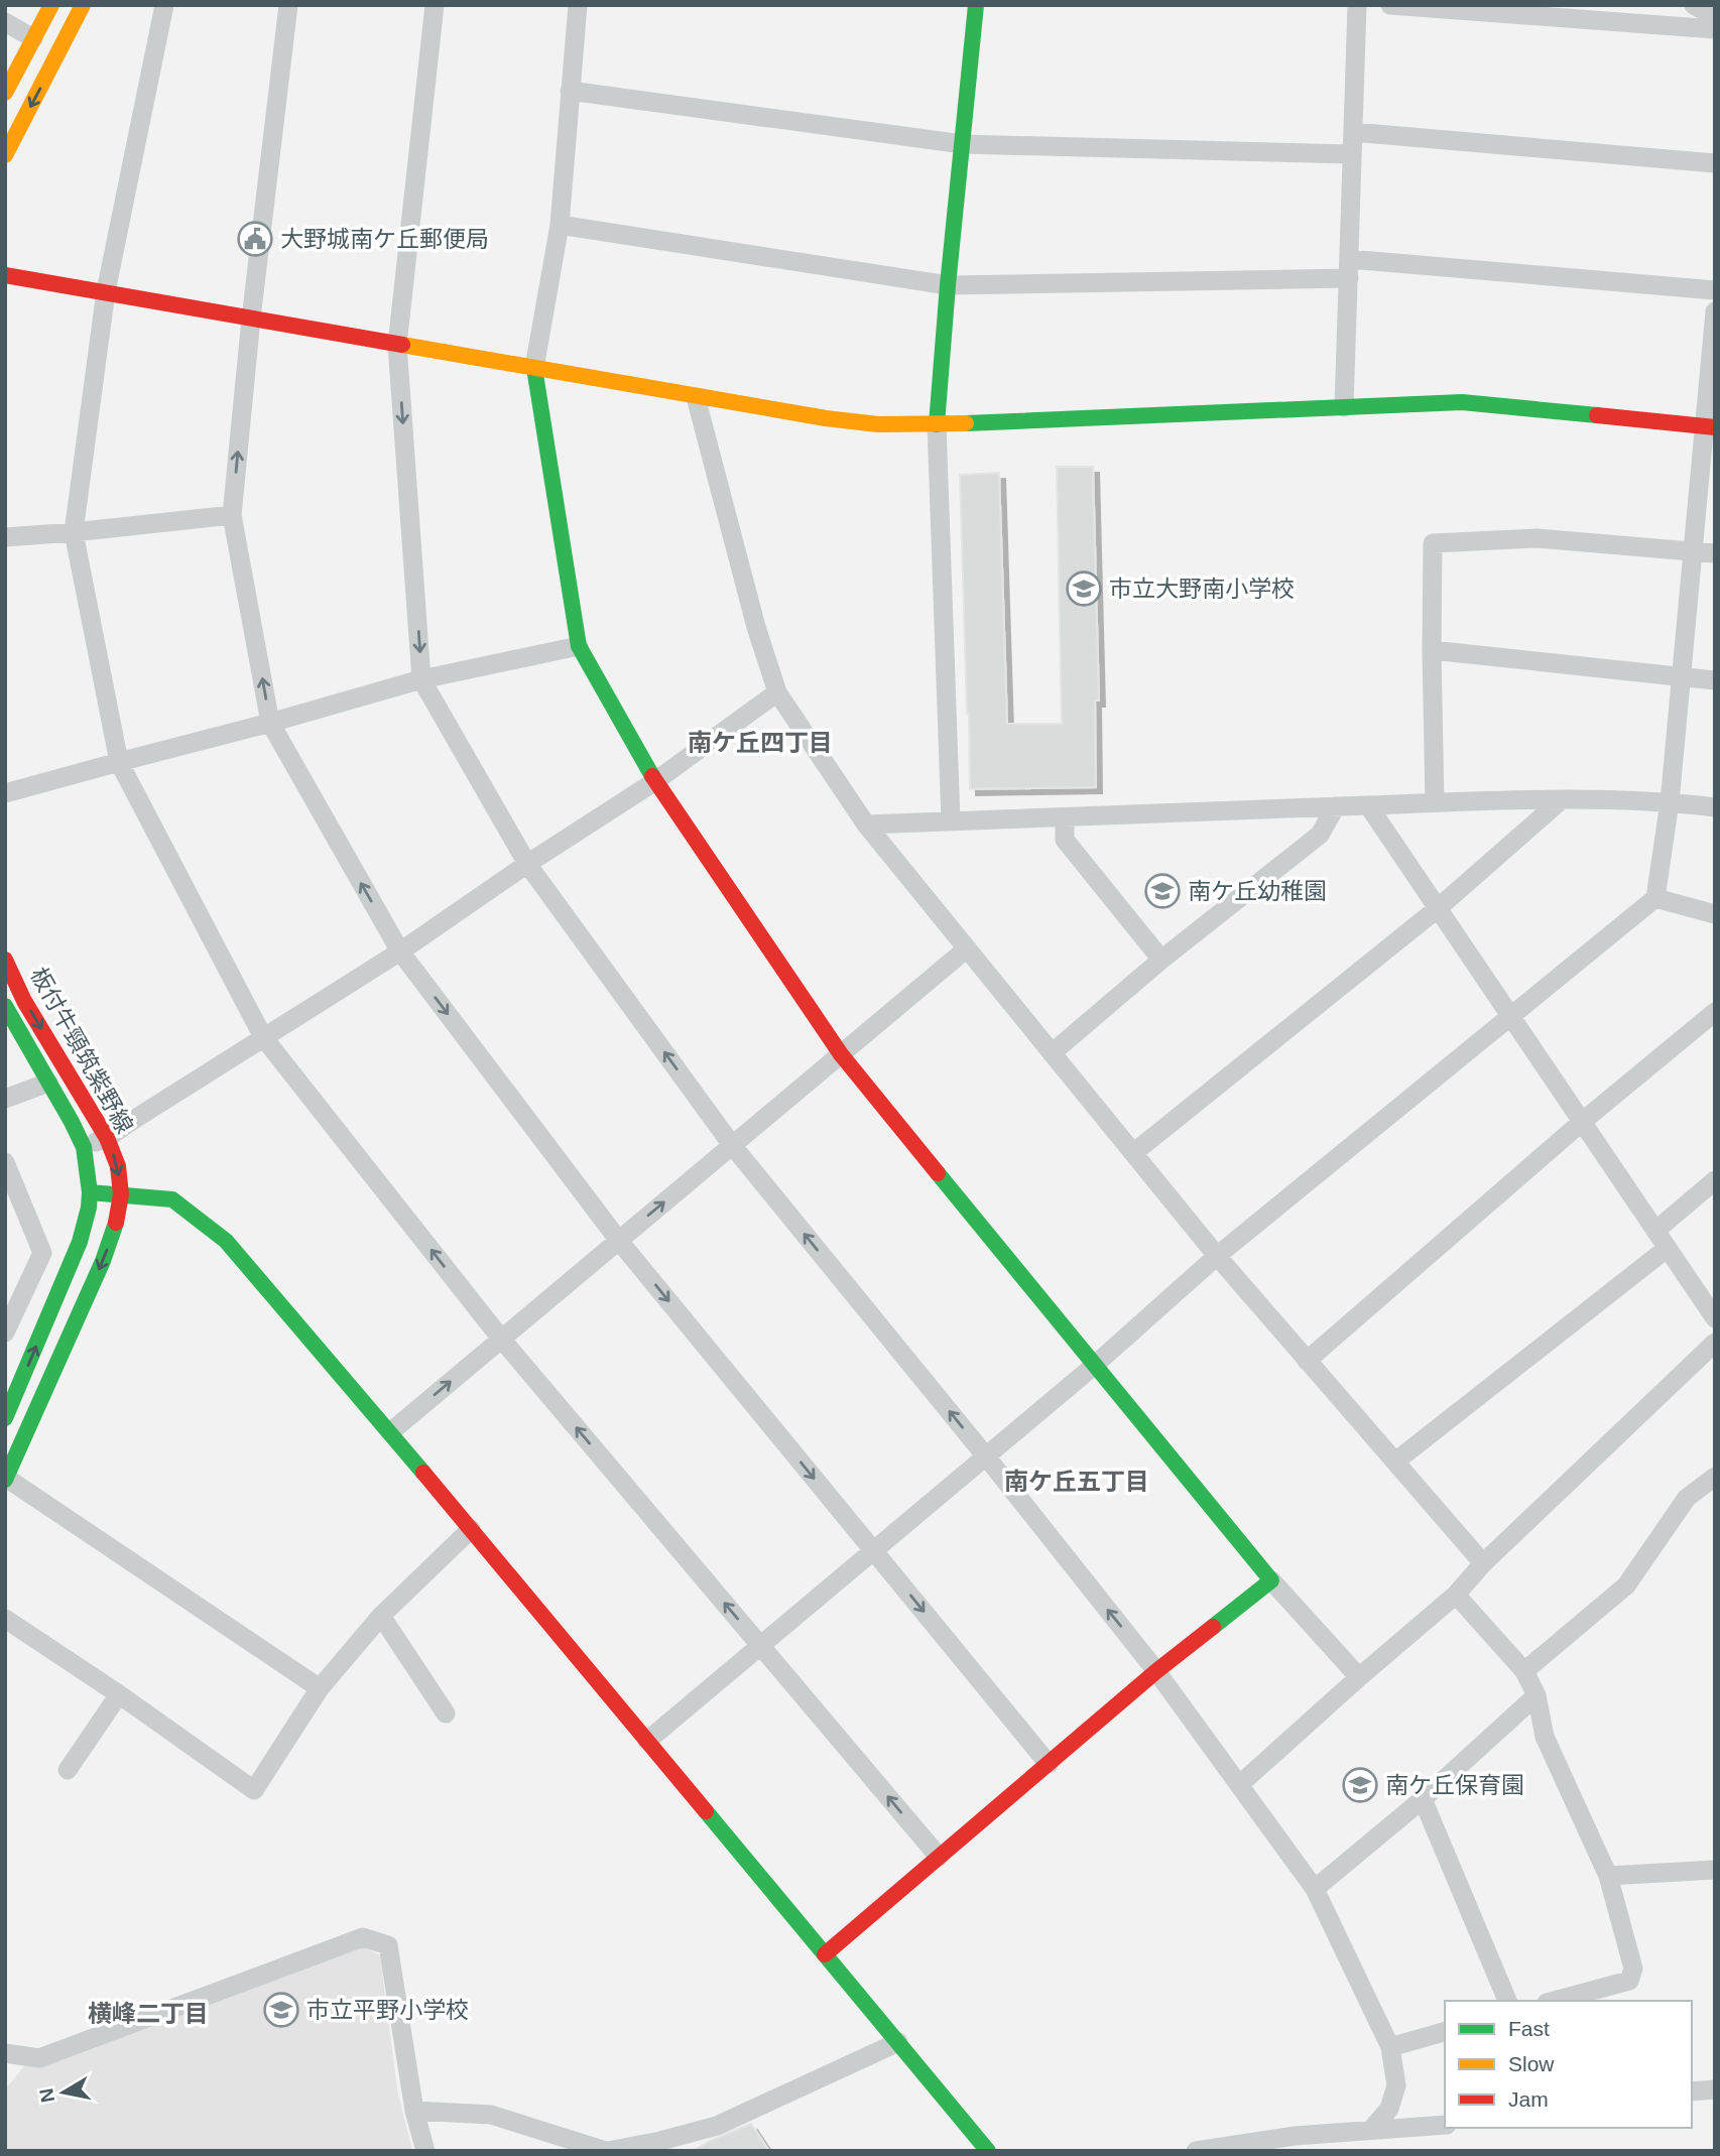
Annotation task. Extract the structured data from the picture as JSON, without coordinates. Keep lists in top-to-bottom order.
{
  "streets": {
    "street": ["板付牛頸筑紫野線"]
  },
  "districts": ["南ケ丘四丁目", "南ケ丘五丁目", "横峰二丁目"],
  "places": {
    "public building": ["大野城南ケ丘郵便局"],
    "school or university": [
      "市立大野南小学校",
      "南ケ丘幼稚園",
      "南ケ丘保育園",
      "市立平野小学校"
    ]
  },
  "legend": ["Fast", "Slow", "Jam"],
  "north": "left"
}
